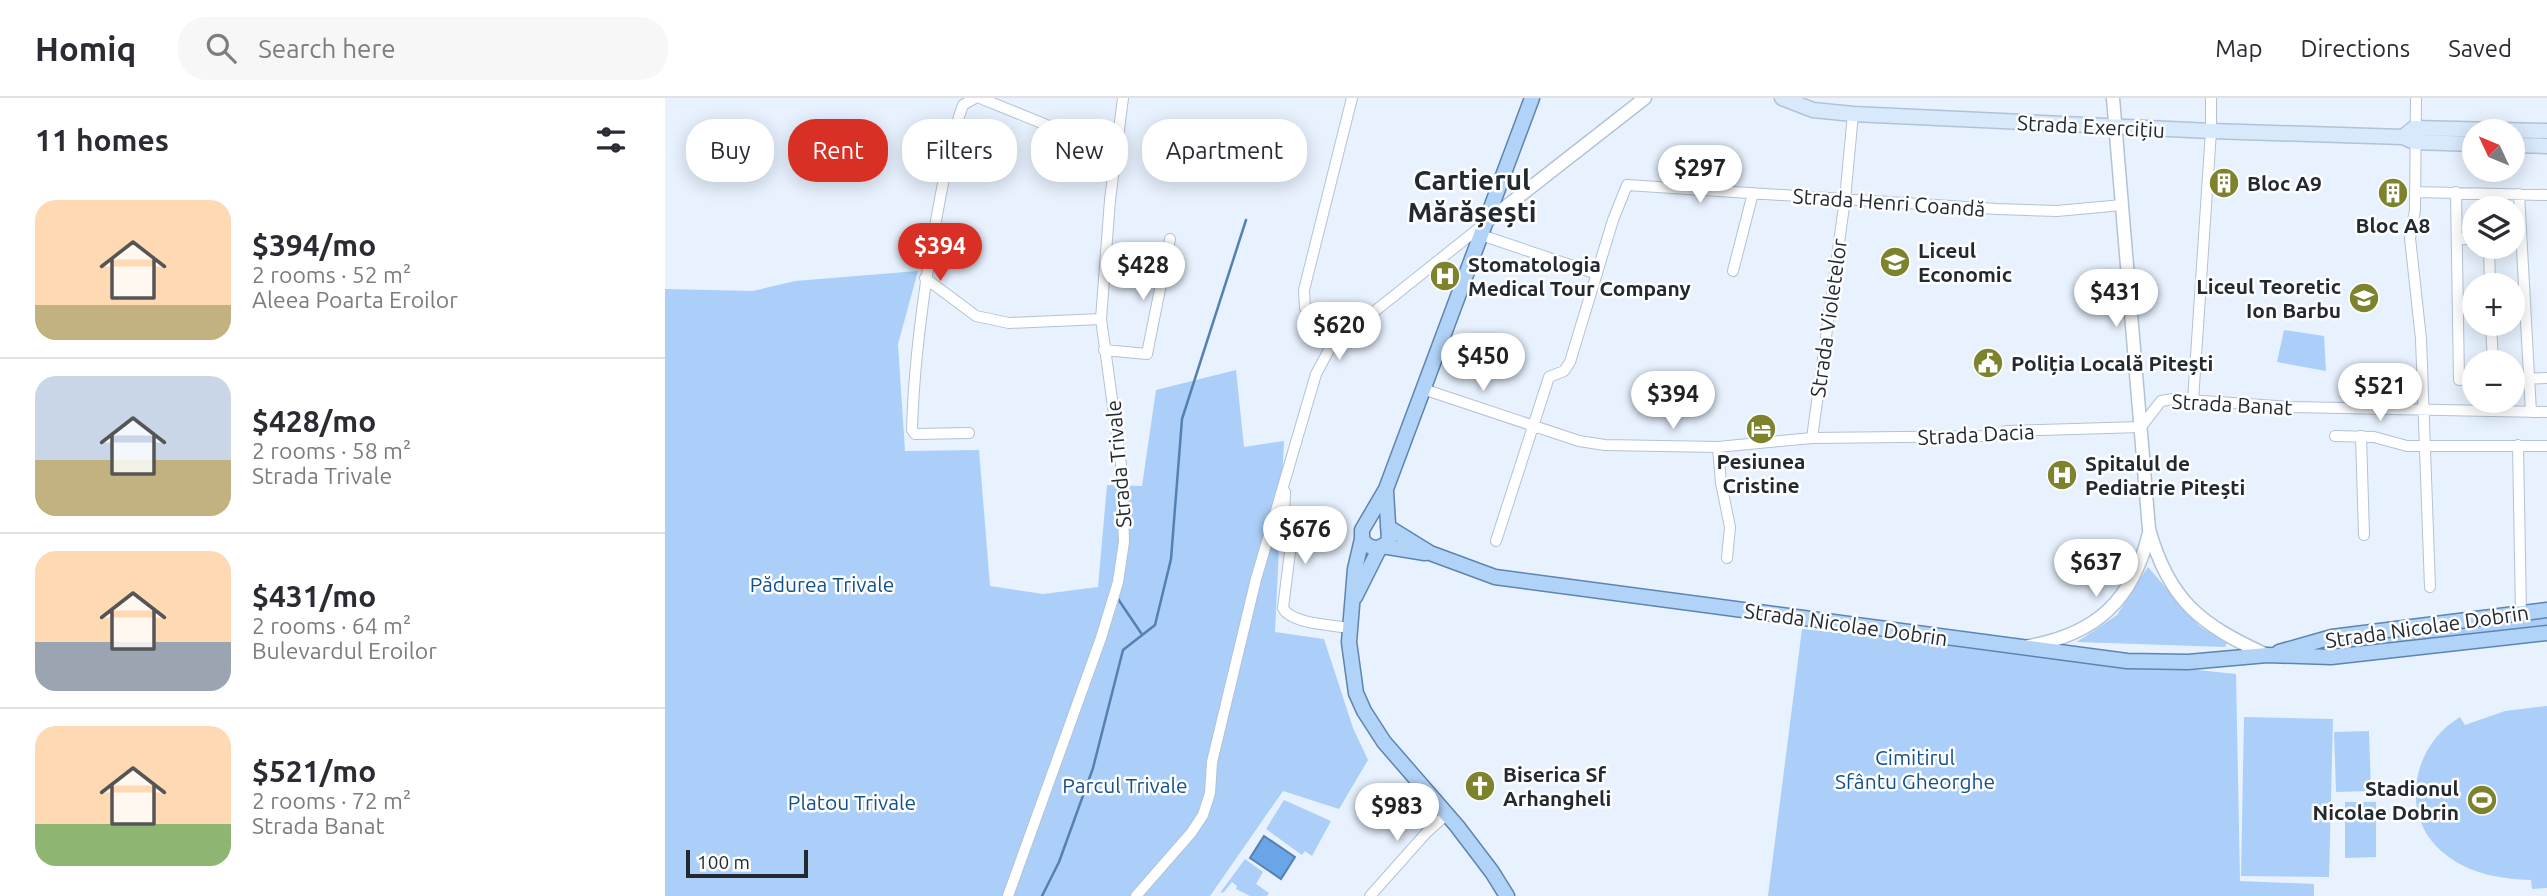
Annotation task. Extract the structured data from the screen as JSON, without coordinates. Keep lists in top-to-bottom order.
{
  "streets": {
    "main road": ["Strada Exercițiu", "Strada Nicolae Dobrin"],
    "street": [
      "Strada Henri Coandă",
      "Strada Violetelor",
      "Strada Banat",
      "Strada Dacia",
      "Strada Trivale"
    ]
  },
  "crossings": [
    ["Strada Exercițiu", "Strada Violetelor"],
    ["Strada Henri Coandă", "Strada Violetelor"],
    ["Strada Henri Coandă", "Strada Dacia"],
    ["Strada Violetelor", "Strada Dacia"],
    ["Strada Banat", "Strada Dacia"]
  ],
  "districts": ["Cartierul Mărășești"],
  "parks": [
    "Pădurea Trivale",
    "Cimitirul Sfântu Gheorghe",
    "Parcul Trivale",
    "Platou Trivale"
  ],
  "places": {
    "building": ["Bloc A9", "Bloc A8"],
    "school or university": ["Liceul Economic", "Liceul Teoretic Ion Barbu"],
    "hospital": ["Stomatologia Medical Tour Company", "Spitalul de Pediatrie Pitești"],
    "public building": ["Poliția Locală Pitești"],
    "hotel": ["Pesiunea Cristine"],
    "church": ["Biserica Sf Arhangheli"],
    "sports": ["Stadionul Nicolae Dobrin"]
  },
  "scale_bar": "100 m",
  "north": "top left",
  "page": {
    "header": "Homiq",
    "search": "Search here",
    "nav": ["Map", "Directions", "Saved"],
    "heading": "11 homes",
    "map_buttons": ["+", "−"],
    "chip": [
      "Buy",
      "Rent",
      "Filters",
      "New",
      "Apartment"
    ],
    "price": [
      "$297",
      "$394",
      "$428",
      "$431",
      "$620",
      "$450",
      "$521",
      "$394",
      "$676",
      "$637",
      "$983"
    ],
    "list": [
      {
        "name": "$394/mo",
        "note": "2 rooms · 52 m² · Aleea Poarta Eroilor"
      },
      {
        "name": "$428/mo",
        "note": "2 rooms · 58 m² · Strada Trivale"
      },
      {
        "name": "$431/mo",
        "note": "2 rooms · 64 m² · Bulevardul Eroilor"
      },
      {
        "name": "$521/mo",
        "note": "2 rooms · 72 m² · Strada Banat"
      }
    ],
    "scale": "100 m"
  }
}
